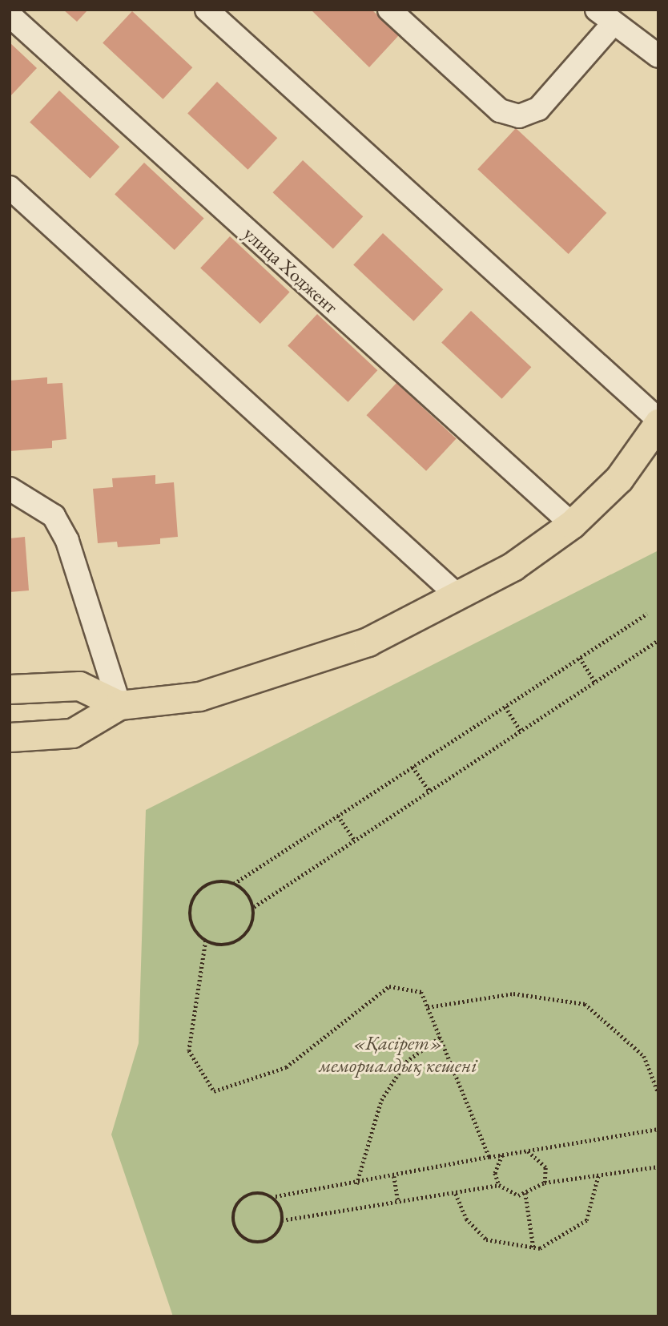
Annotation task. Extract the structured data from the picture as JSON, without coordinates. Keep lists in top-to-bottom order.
{
  "streets": {
    "street": ["улица Ходжент"]
  },
  "parks": ["«Қасірет» мемориалдық кешені"]
}
